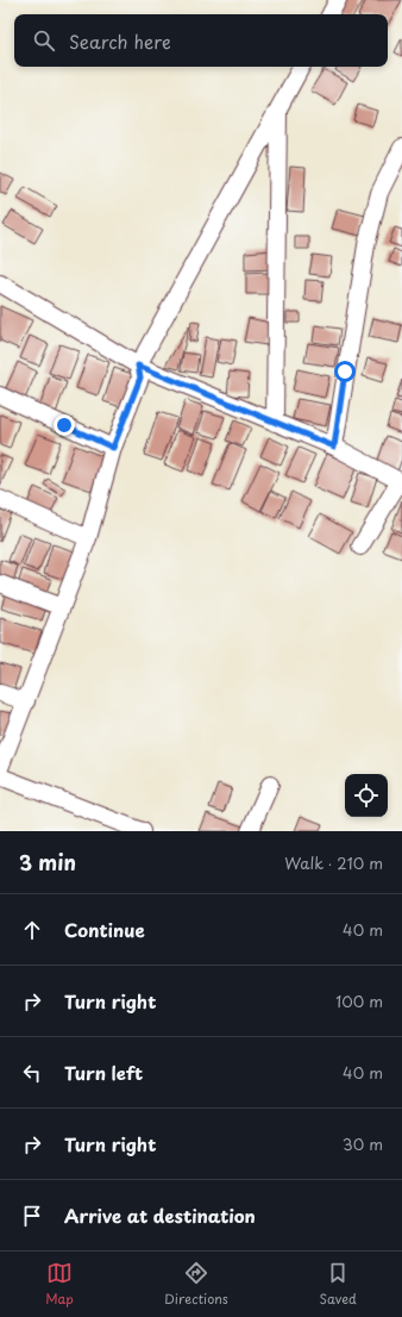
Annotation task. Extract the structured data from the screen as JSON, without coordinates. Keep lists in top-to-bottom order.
{
  "page": {
    "search": "Search here",
    "heading": ["3 min", "Walk · 210 m"],
    "list": [
      ["Continue", "40 m"],
      ["Turn right", "100 m"],
      ["Turn left", "40 m"],
      ["Turn right", "30 m"],
      "Arrive at destination"
    ],
    "nav": ["Map", "Directions", "Saved"]
  }
}
